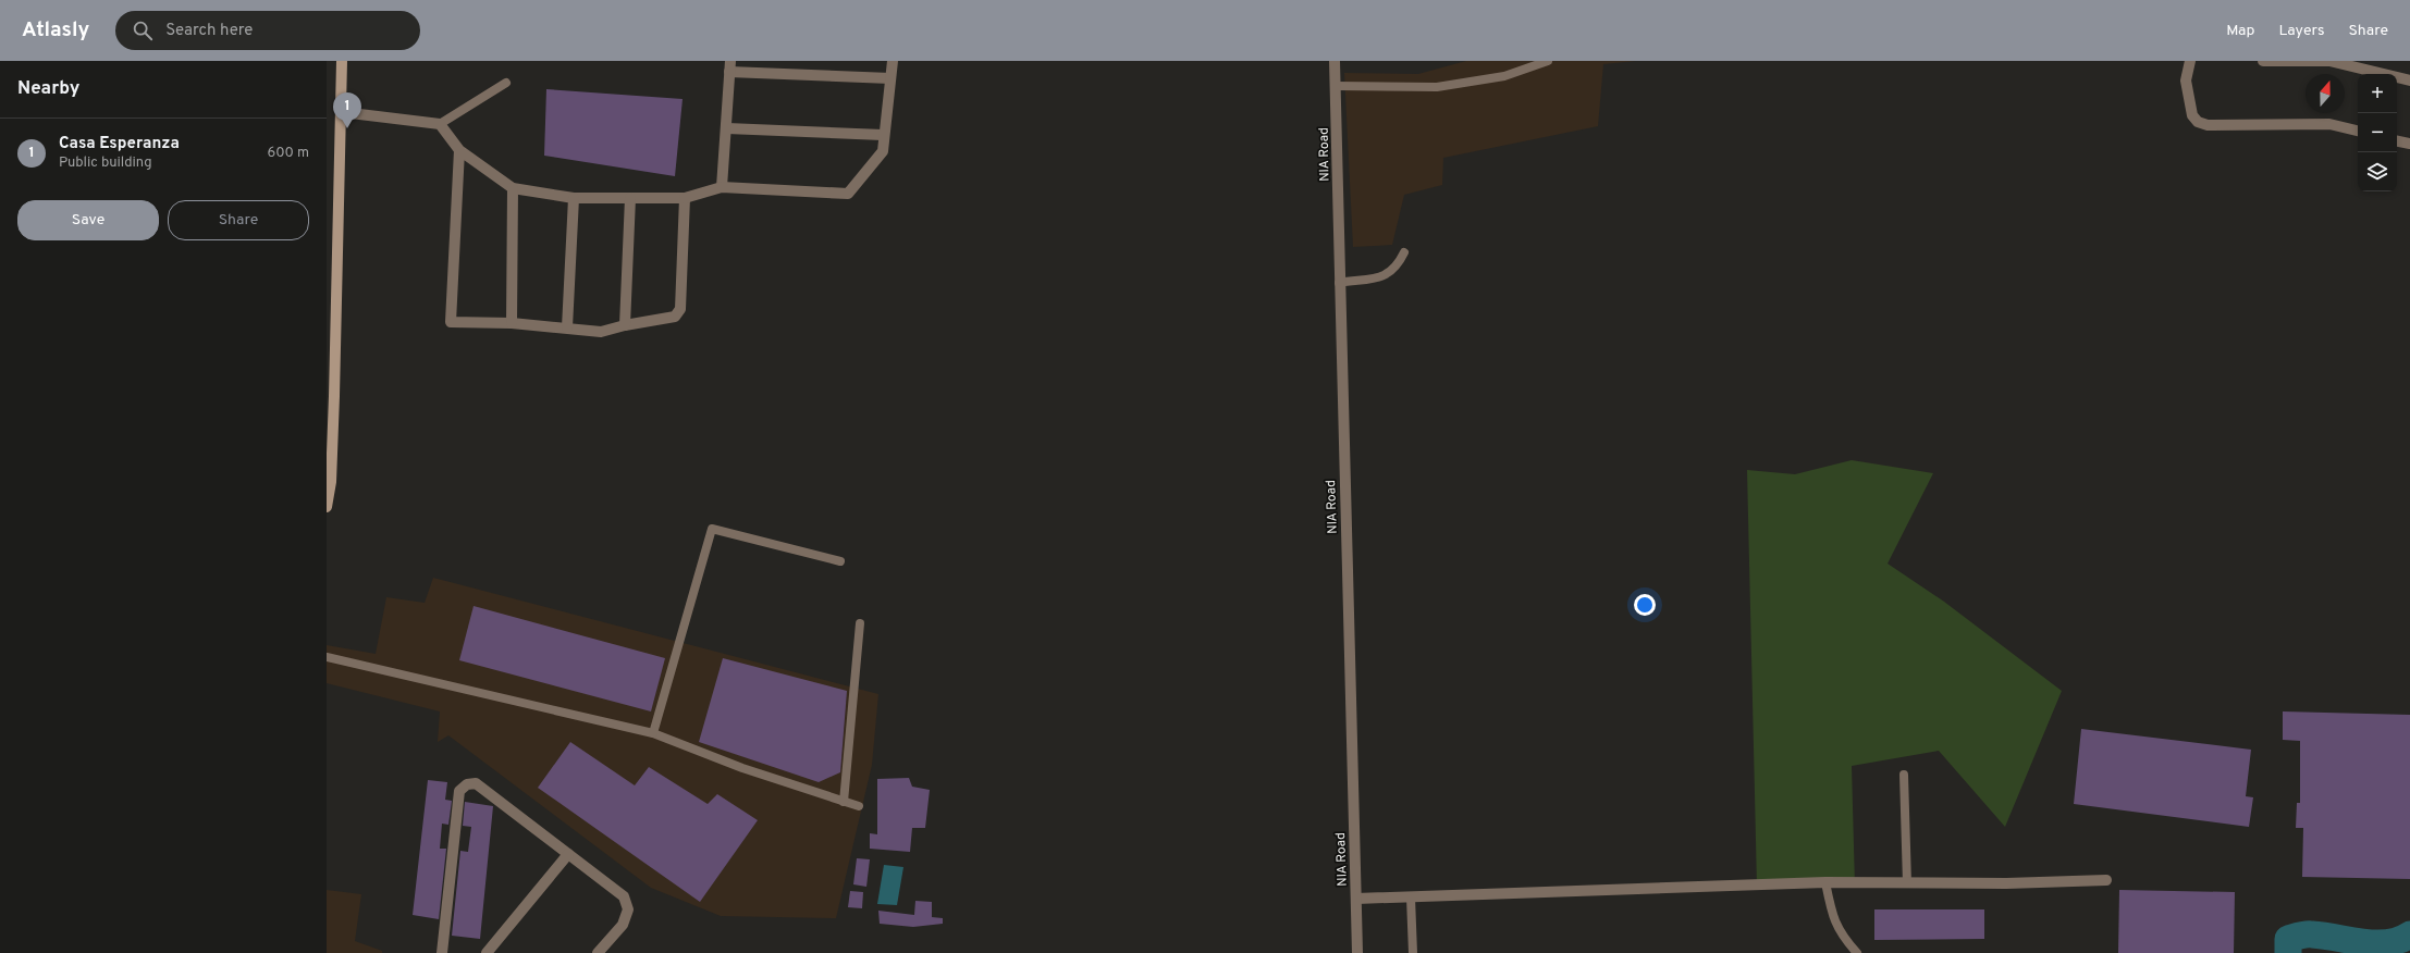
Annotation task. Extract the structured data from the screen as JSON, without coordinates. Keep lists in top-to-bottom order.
{
  "streets": {
    "street": ["NIA Road"]
  },
  "north": "top",
  "page": {
    "header": "Atlasly",
    "search": "Search here",
    "nav": ["Map", "Layers", "Share"],
    "heading": "Nearby",
    "map_buttons": ["+", "−"],
    "pins": "1",
    "list": [
      {
        "mark": "1",
        "name": "Casa Esperanza",
        "note": "Public building",
        "value": "600 m"
      }
    ],
    "buttons": ["Save", "Share"]
  }
}
